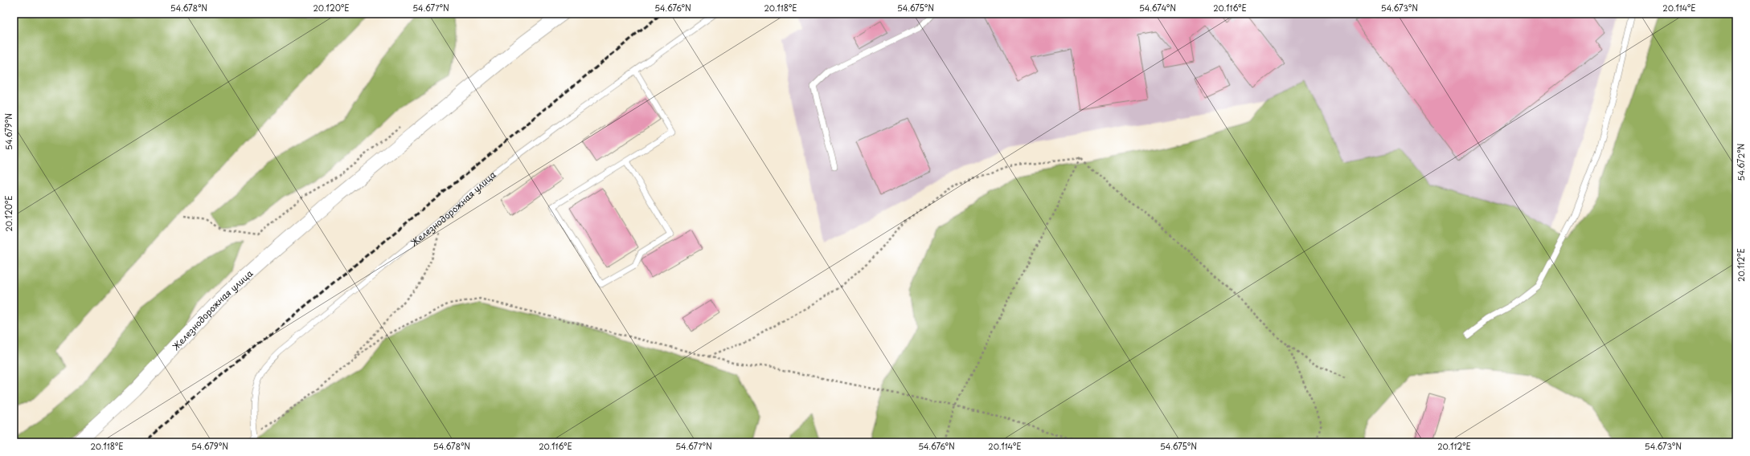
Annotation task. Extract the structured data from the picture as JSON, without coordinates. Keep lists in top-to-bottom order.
{
  "streets": {
    "street": ["Железнодорожная улица"]
  },
  "coordinates": [
    "54.678°N",
    "20.120°E",
    "54.677°N",
    "54.676°N",
    "20.118°E",
    "54.675°N",
    "54.674°N",
    "20.116°E",
    "54.673°N",
    "20.114°E",
    "54.679°N",
    "54.672°N",
    "20.112°E"
  ]
}
